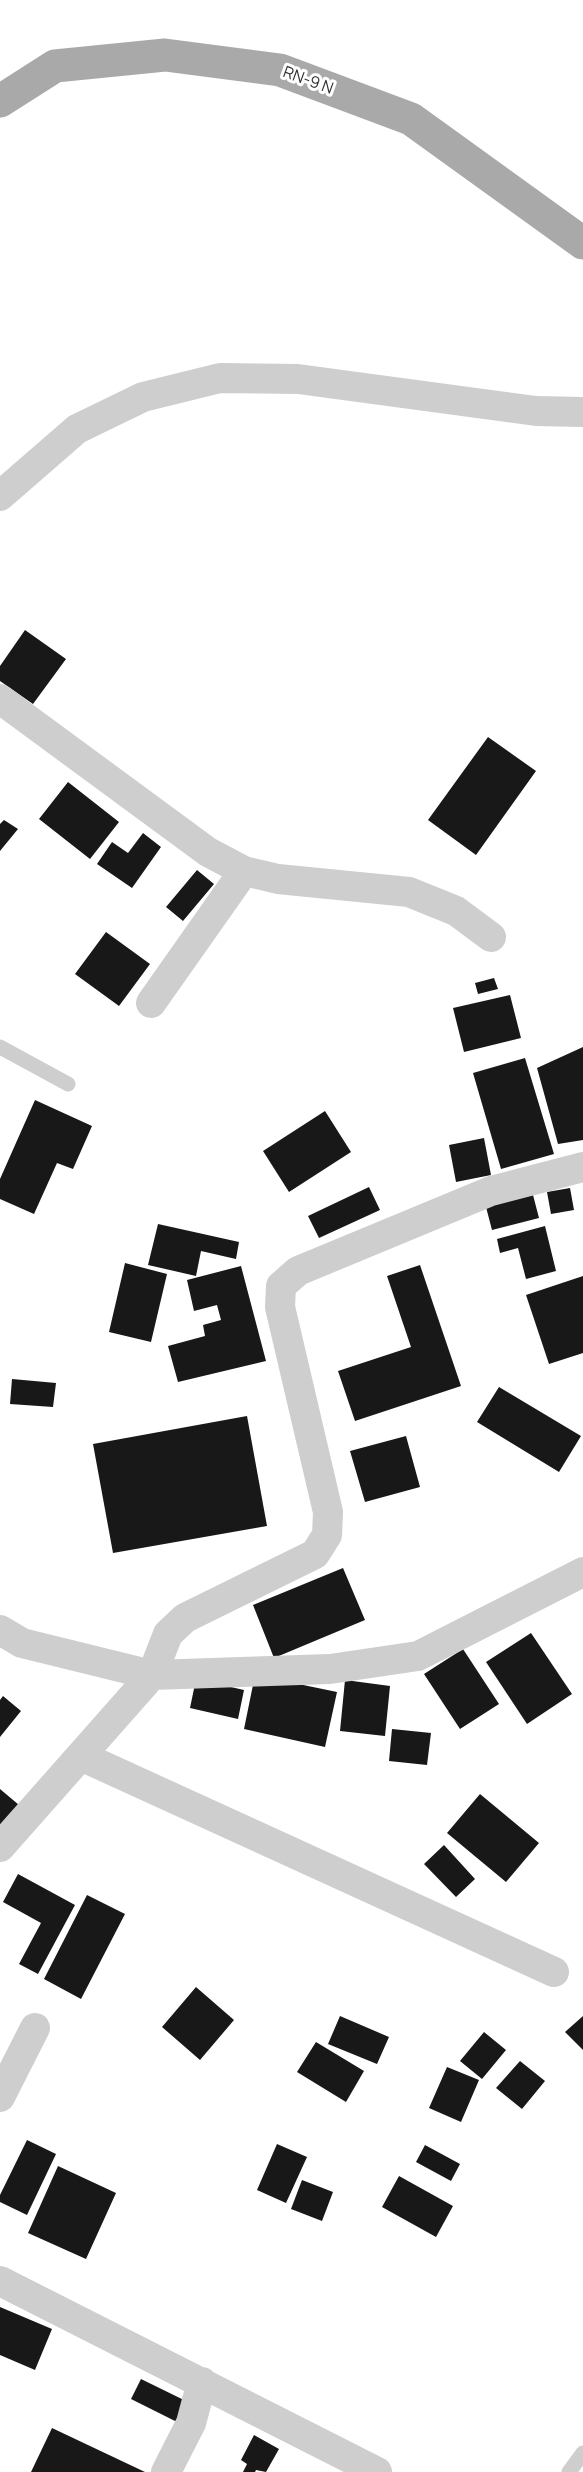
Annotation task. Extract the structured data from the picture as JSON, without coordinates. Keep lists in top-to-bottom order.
{
  "streets": {
    "main road": ["RN-9 N"]
  }
}
